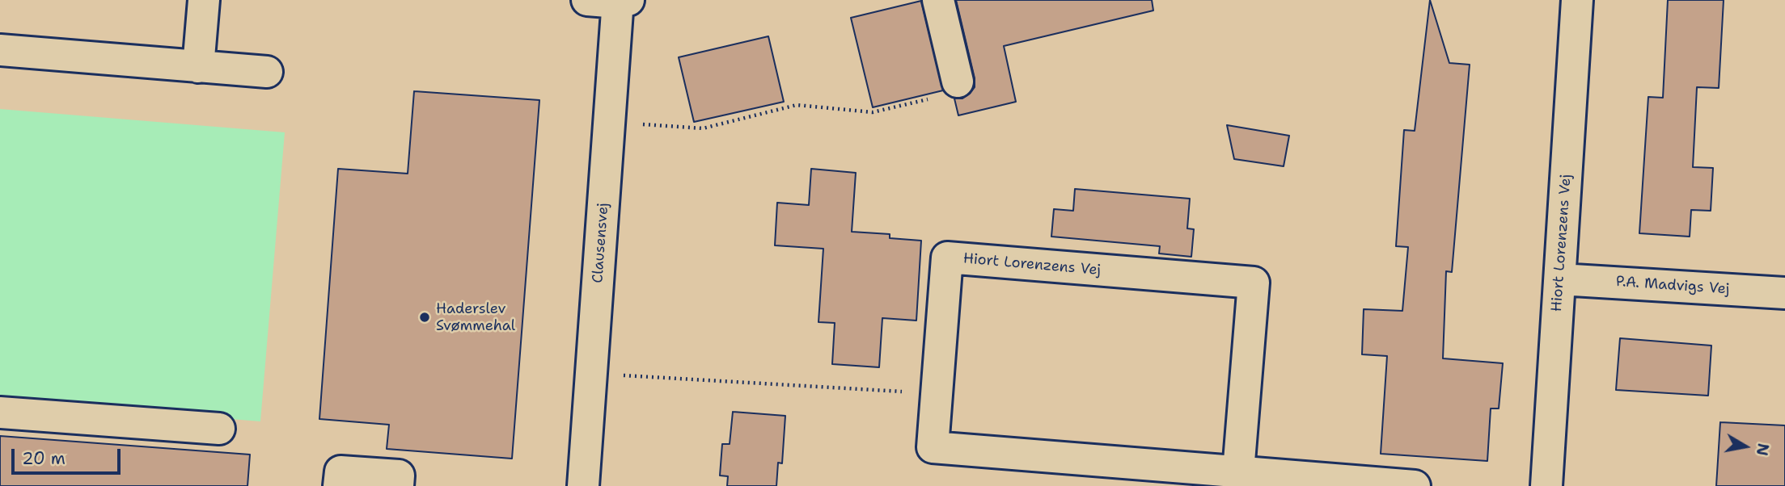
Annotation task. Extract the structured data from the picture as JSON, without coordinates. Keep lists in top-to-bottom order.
{
  "streets": {
    "street": ["Clausensvej", "Hiort Lorenzens Vej", "P.A. Madvigs Vej"]
  },
  "crossings": [
    ["Hiort Lorenzens Vej", "P.A. Madvigs Vej"]
  ],
  "places": ["Haderslev Svømmehal"],
  "scale_bar": "20 m",
  "north": "right"
}
